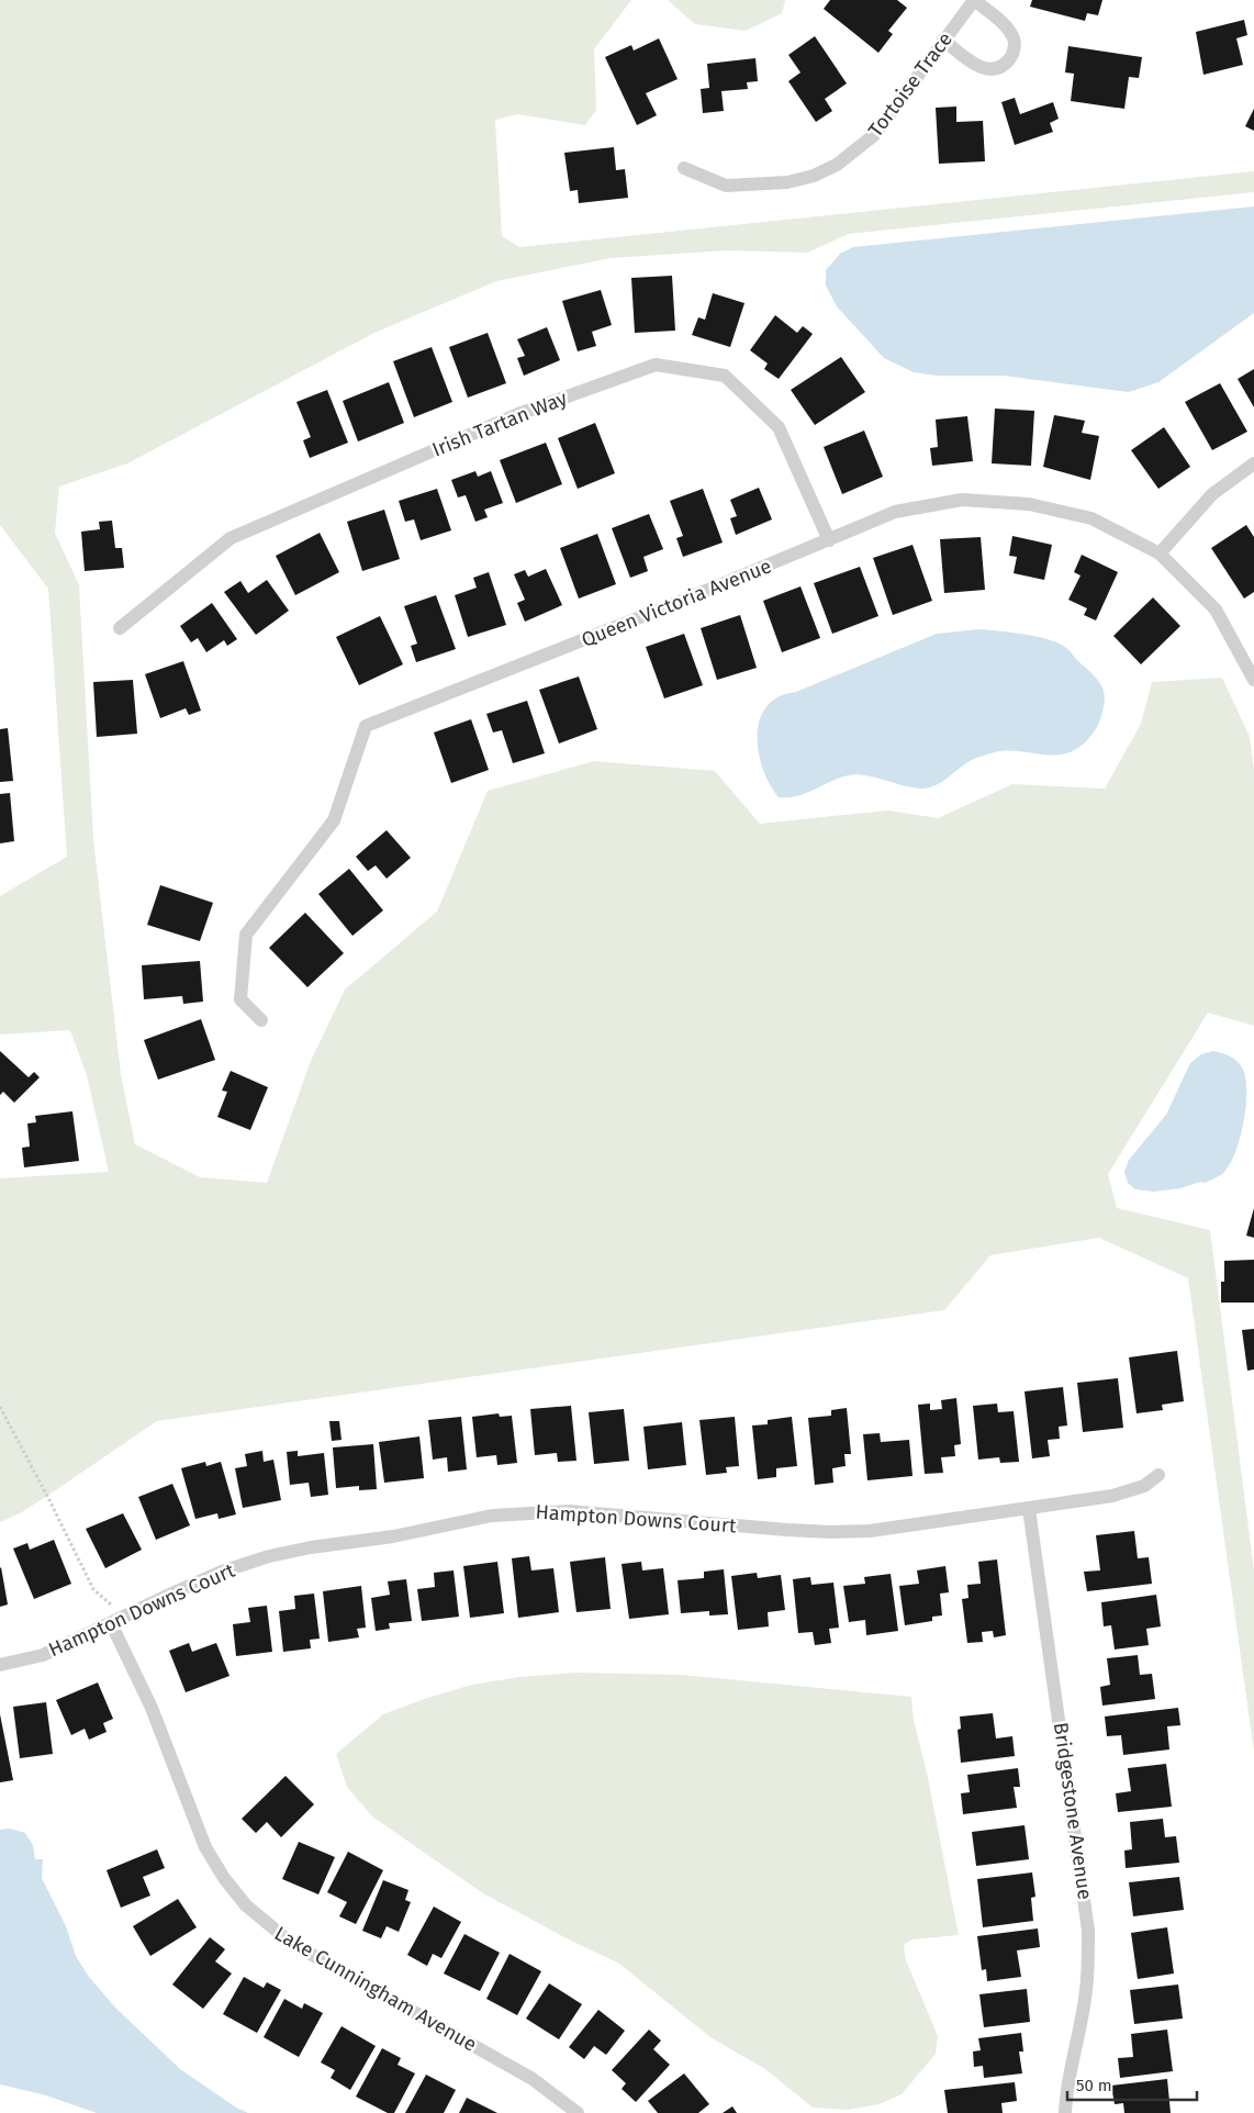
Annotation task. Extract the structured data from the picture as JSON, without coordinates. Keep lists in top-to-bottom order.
{
  "streets": {
    "street": [
      "Tortoise Trace",
      "Irish Tartan Way",
      "Queen Victoria Avenue",
      "Hampton Downs Court",
      "Bridgestone Avenue",
      "Lake Cunningham Avenue"
    ]
  },
  "crossings": [
    ["Irish Tartan Way", "Queen Victoria Avenue"],
    ["Hampton Downs Court", "Bridgestone Avenue"],
    ["Hampton Downs Court", "Lake Cunningham Avenue"]
  ],
  "scale_bar": "50 m"
}
